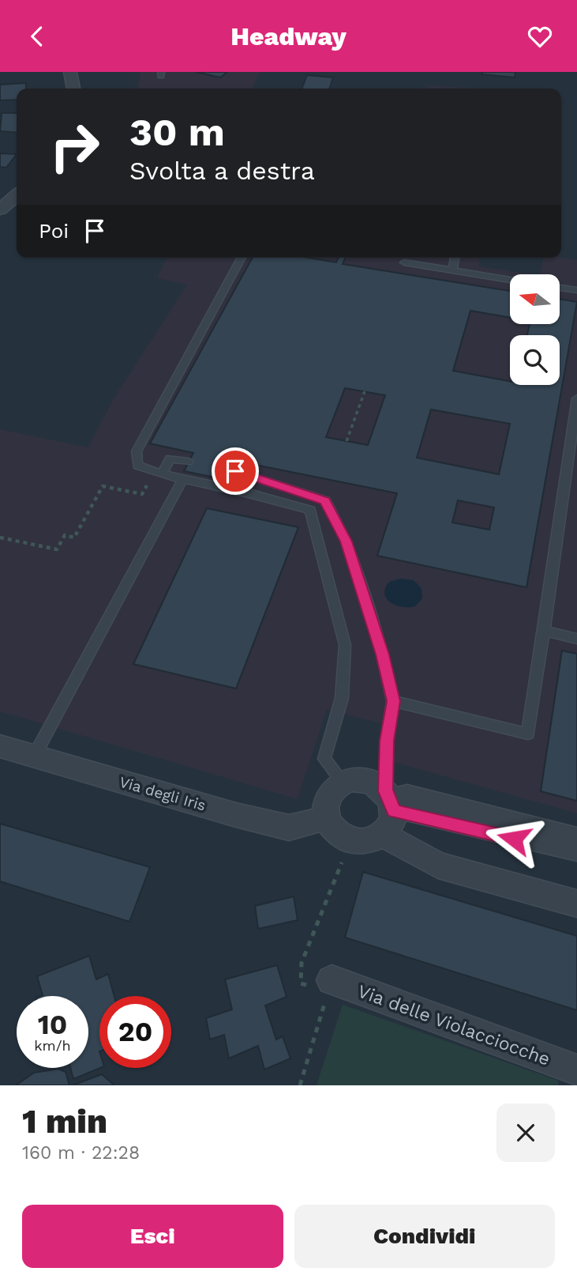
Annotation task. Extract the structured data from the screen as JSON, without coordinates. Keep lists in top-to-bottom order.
{
  "streets": {
    "street": ["Via degli Iris", "Via delle Violacciocche"]
  },
  "north": "left",
  "page": {
    "header": "Headway",
    "turn": ["30 m", "Svolta a destra"],
    "then": "Poi",
    "speed": "10 km/h",
    "limit": "20",
    "heading": ["1 min", "160 m · 22:28"],
    "buttons": ["Esci", "Condividi"]
  }
}
